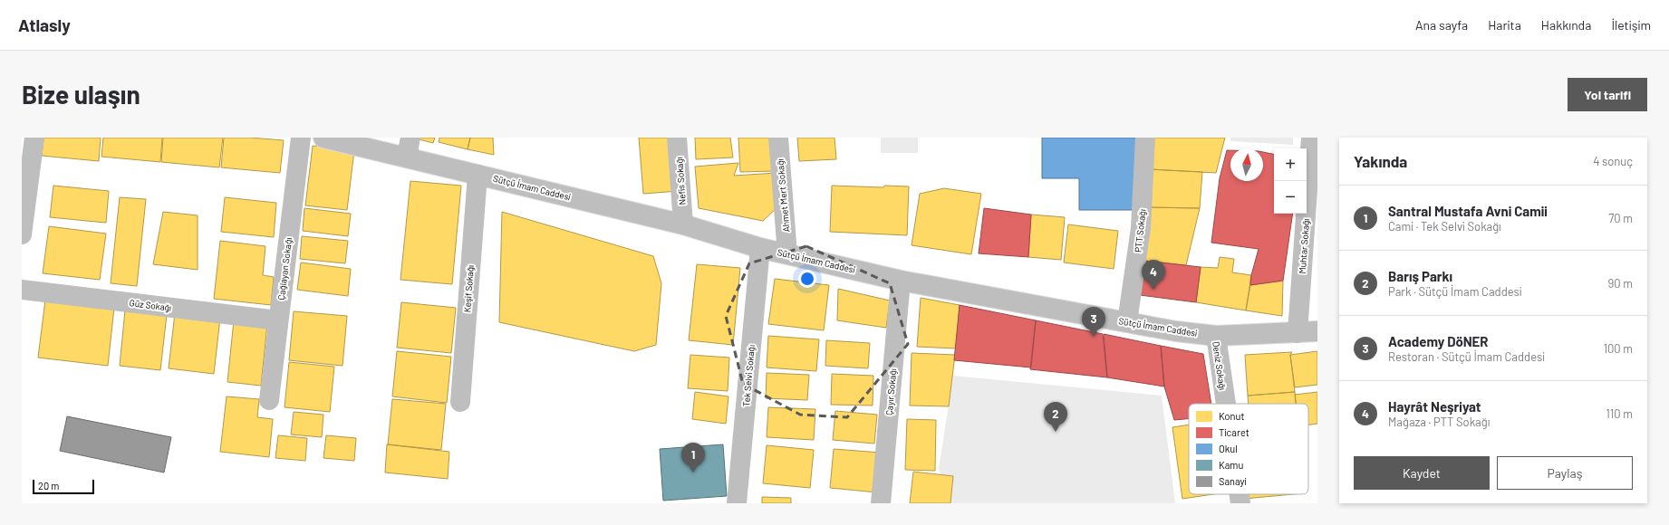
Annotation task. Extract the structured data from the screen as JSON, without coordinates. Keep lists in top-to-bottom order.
{
  "streets": {
    "street": [
      "Nefis Sokağı",
      "Sütçü İmam Caddesi",
      "Ahmet Mert Sokağı",
      "PTT Sokağı",
      "Muhtar Sokağı",
      "Çağlayan Sokağı",
      "Keşif Sokağı",
      "Güz Sokağı",
      "Deniz Sokağı",
      "Tek Selvi Sokağı",
      "Çayır Sokağı"
    ]
  },
  "crossings": [
    ["Nefis Sokağı", "Sütçü İmam Caddesi"],
    ["Sütçü İmam Caddesi", "Ahmet Mert Sokağı"],
    ["Sütçü İmam Caddesi", "PTT Sokağı"],
    ["Sütçü İmam Caddesi", "Muhtar Sokağı"],
    ["Sütçü İmam Caddesi", "Keşif Sokağı"],
    ["Sütçü İmam Caddesi", "Deniz Sokağı"],
    ["Sütçü İmam Caddesi", "Tek Selvi Sokağı"],
    ["Sütçü İmam Caddesi", "Çayır Sokağı"],
    ["Çağlayan Sokağı", "Güz Sokağı"]
  ],
  "legend": [
    "Konut",
    "Ticaret",
    "Okul",
    "Kamu",
    "Sanayi"
  ],
  "scale_bar": "20 m",
  "north": "top",
  "page": {
    "header": "Atlasly",
    "nav": [
      "Ana sayfa",
      "Harita",
      "Hakkında",
      "İletişim"
    ],
    "buttons": [
      "Yol tarifi",
      ["Kaydet", "Paylaş"]
    ],
    "title": "Bize ulaşın",
    "heading": ["Yakında", "4 sonuç"],
    "map_buttons": ["+", "−"],
    "list": [
      {
        "mark": "1",
        "name": "Santral Mustafa Avni Camii",
        "note": "Cami · Tek Selvi Sokağı",
        "value": "70 m"
      },
      {
        "mark": "2",
        "name": "Barış Parkı",
        "note": "Park · Sütçü İmam Caddesi",
        "value": "90 m"
      },
      {
        "mark": "3",
        "name": "Academy DöNER",
        "note": "Restoran · Sütçü İmam Caddesi",
        "value": "100 m"
      },
      {
        "mark": "4",
        "name": "Hayrât Neşriyat",
        "note": "Mağaza · PTT Sokağı",
        "value": "110 m"
      }
    ],
    "pins": [
      "4",
      "3",
      "2",
      "1"
    ],
    "scale": "20 m"
  }
}
